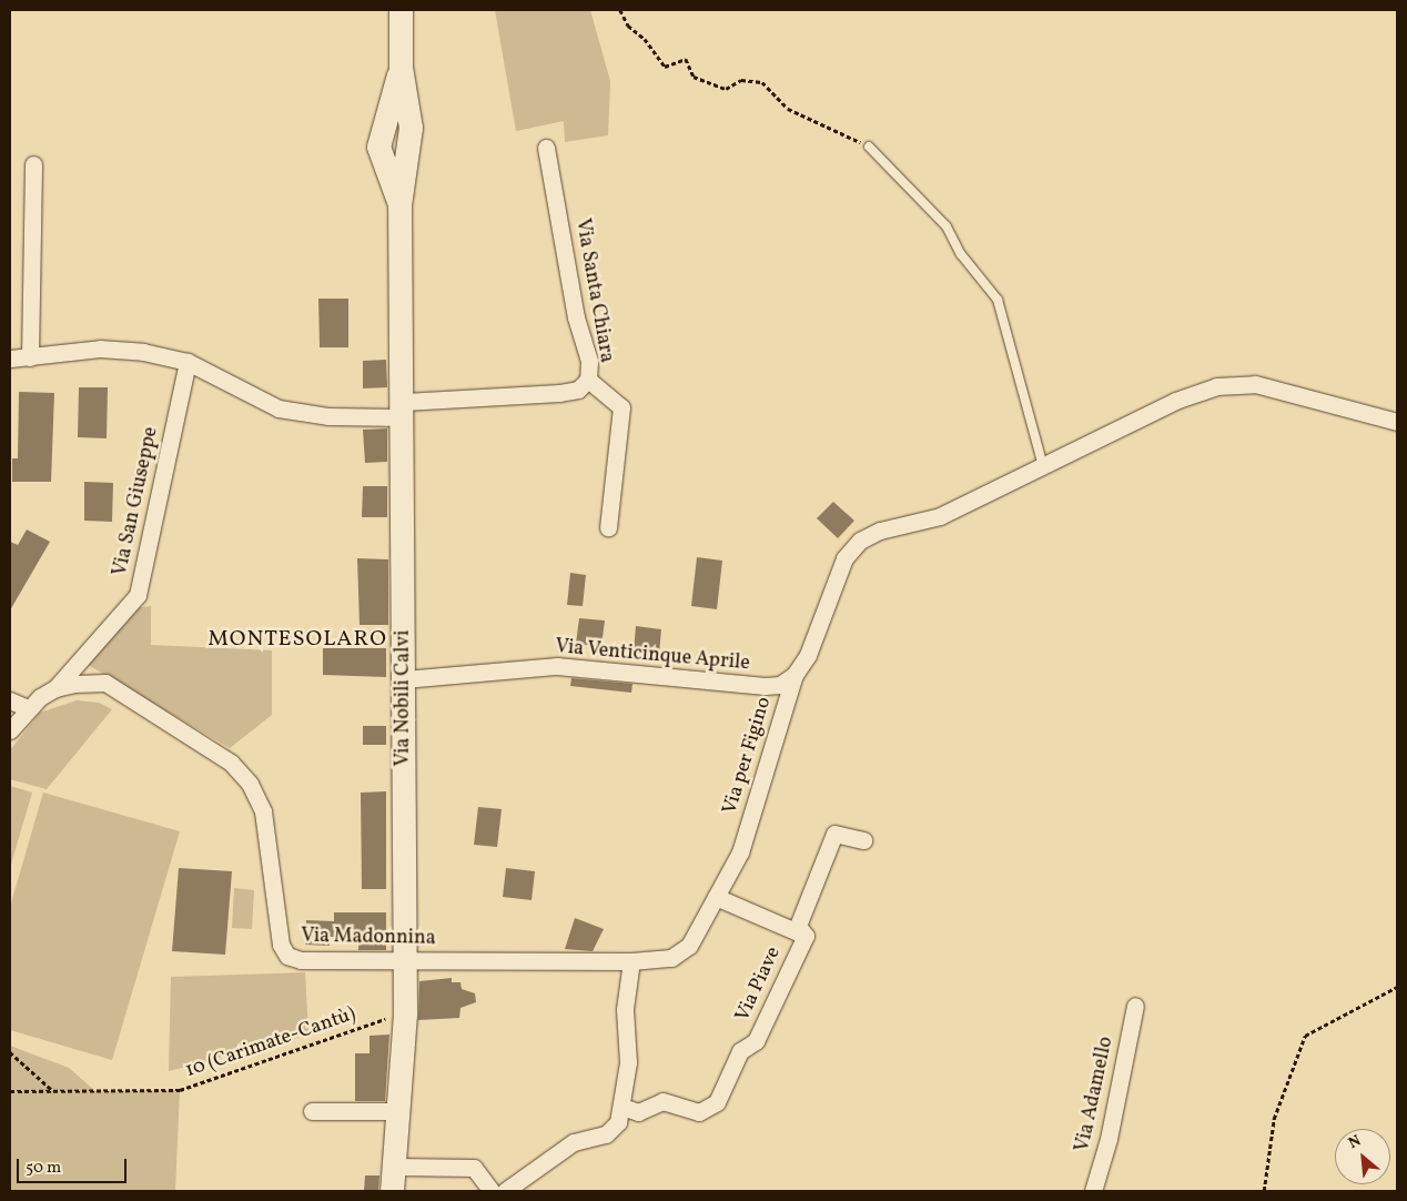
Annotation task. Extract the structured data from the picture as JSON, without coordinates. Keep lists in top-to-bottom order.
{
  "streets": {
    "main road": ["Via Nobili Calvi"],
    "street": [
      "Via Santa Chiara",
      "Via San Giuseppe",
      "Via Venticinque Aprile",
      "Via per Figino",
      "Via Madonnina",
      "Via Piave",
      "Via Adamello"
    ],
    "path": ["10 (Carimate-Cantù)"]
  },
  "crossings": [
    ["Via San Giuseppe", "Via Madonnina"],
    ["Via Venticinque Aprile", "Via Nobili Calvi"],
    ["Via Venticinque Aprile", "Via per Figino"],
    ["Via Nobili Calvi", "Via Madonnina"],
    ["Via Nobili Calvi", "10 (Carimate-Cantù)"],
    ["Via per Figino", "Via Madonnina"],
    ["Via per Figino", "Via Piave"]
  ],
  "districts": ["MONTESOLARO"],
  "scale_bar": "50 m",
  "north": "top left"
}
